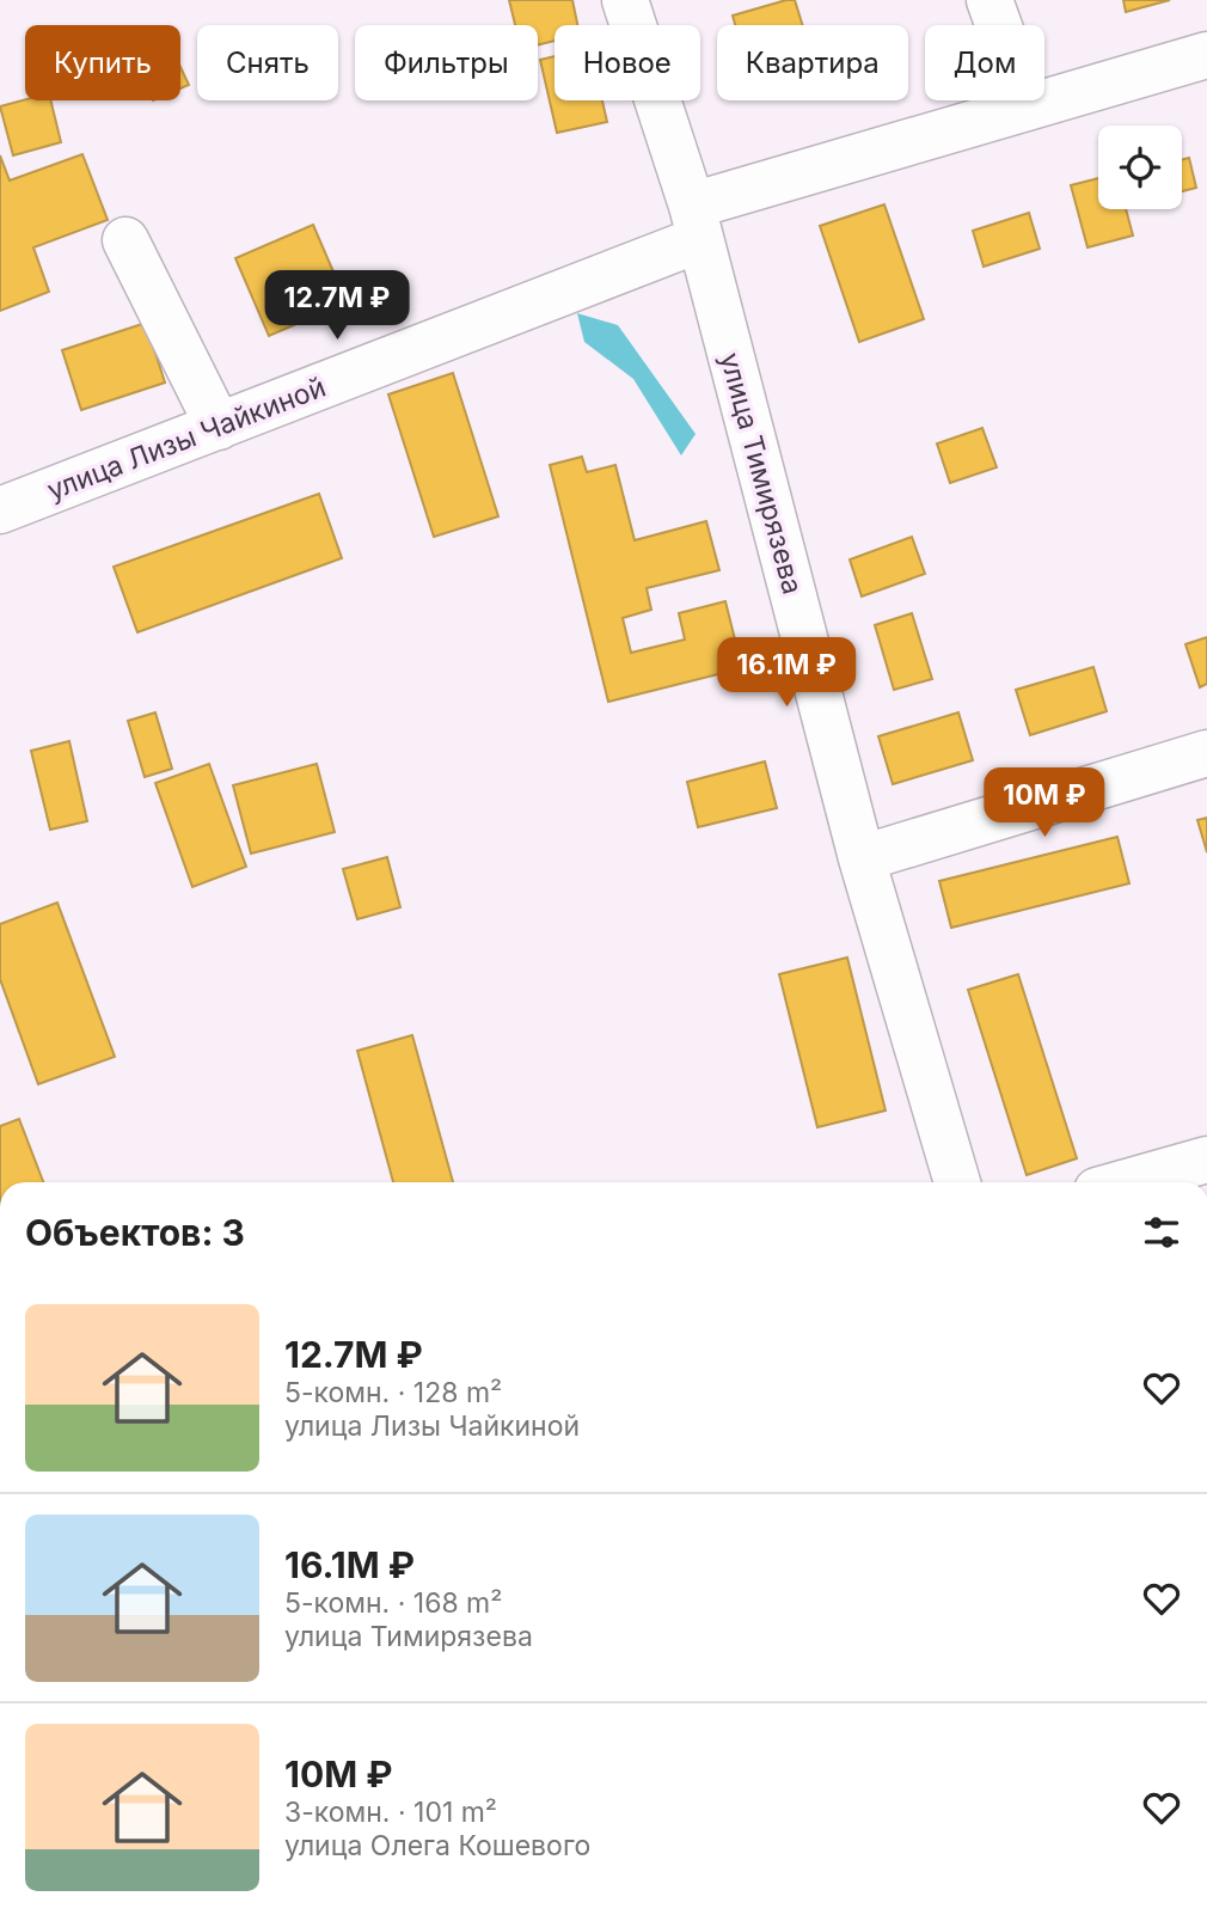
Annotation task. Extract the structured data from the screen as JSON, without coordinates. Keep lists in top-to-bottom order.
{
  "streets": {
    "street": ["улица Лизы Чайкиной", "улица Тимирязева"]
  },
  "crossings": [
    ["улица Лизы Чайкиной", "улица Тимирязева"]
  ],
  "page": {
    "chip": [
      "Купить",
      "Снять",
      "Фильтры",
      "Новое",
      "Квартира",
      "Дом"
    ],
    "price": ["12.7M ₽", "16.1M ₽", "10M ₽"],
    "heading": "Объектов: 3",
    "list": [
      {
        "name": "12.7M ₽",
        "note": "5-комн. · 128 m² · улица Лизы Чайкиной"
      },
      {
        "name": "16.1M ₽",
        "note": "5-комн. · 168 m² · улица Тимирязева"
      },
      {
        "name": "10M ₽",
        "note": "3-комн. · 101 m² · улица Олега Кошевого"
      }
    ]
  }
}
